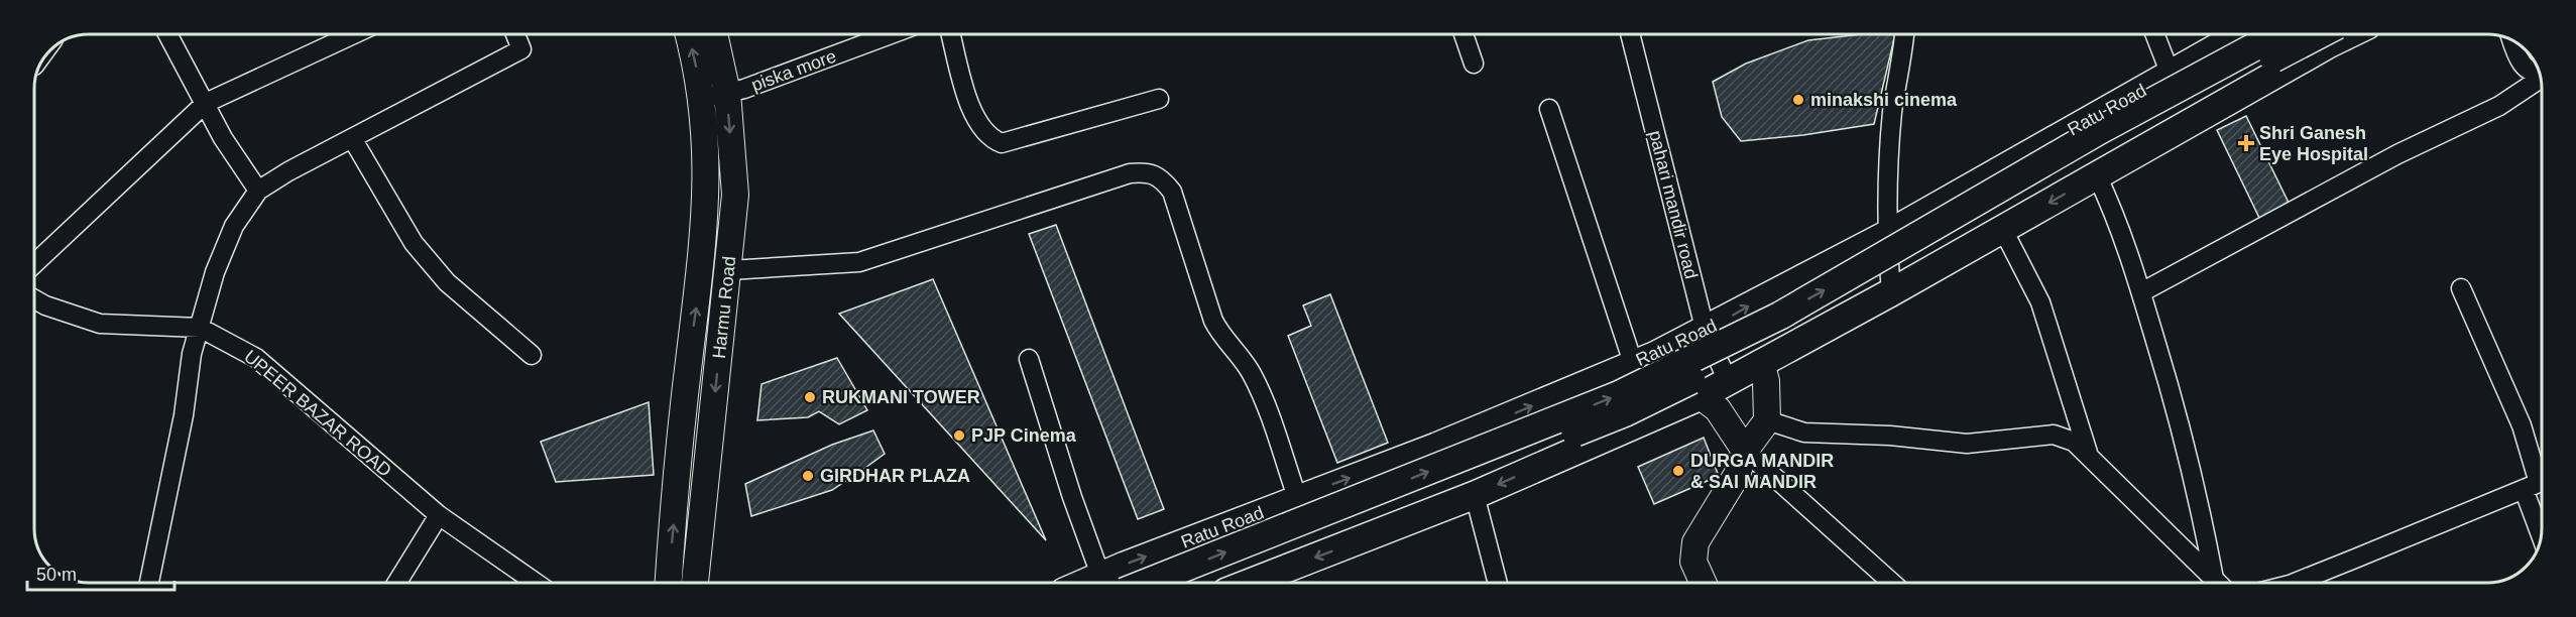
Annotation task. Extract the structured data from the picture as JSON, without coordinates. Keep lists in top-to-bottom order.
{
  "streets": {
    "main road": ["Ratu Road", "Harmu Road"],
    "street": ["piska more", "pahari mandir road", "UPEER BAZAR ROAD"]
  },
  "crossings": [
    ["piska more", "Harmu Road"],
    ["Ratu Road", "pahari mandir road"]
  ],
  "places": {
    "other": [
      "minakshi cinema",
      "RUKMANI TOWER",
      "PJP Cinema",
      "DURGA MANDIR & SAI MANDIR",
      "GIRDHAR PLAZA"
    ],
    "health": ["Shri Ganesh Eye Hospital"]
  },
  "scale_bar": "50 m"
}
